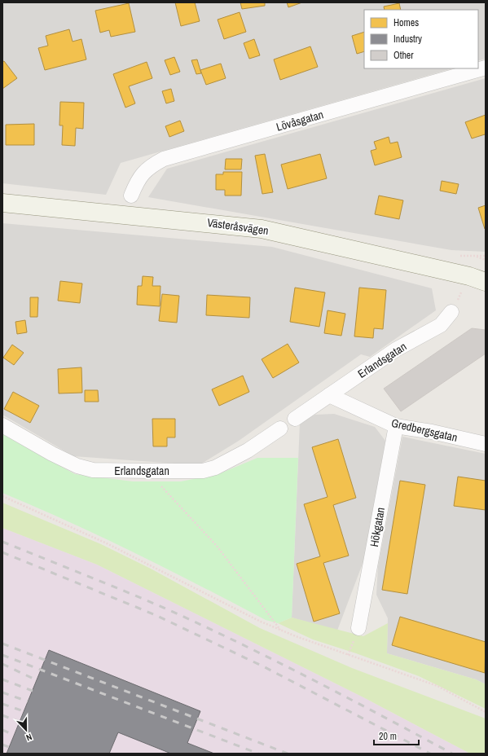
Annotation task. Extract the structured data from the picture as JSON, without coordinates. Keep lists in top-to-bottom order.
{
  "streets": {
    "street": [
      "Lövåsgatan",
      "Västeråsvägen",
      "Erlandsgatan",
      "Gredbergsgatan",
      "Hökgatan"
    ]
  },
  "crossings": [
    ["Erlandsgatan", "Gredbergsgatan"],
    ["Gredbergsgatan", "Hökgatan"]
  ],
  "legend": ["Homes", "Industry", "Other"],
  "scale_bar": "20 m",
  "north": "bottom"
}
